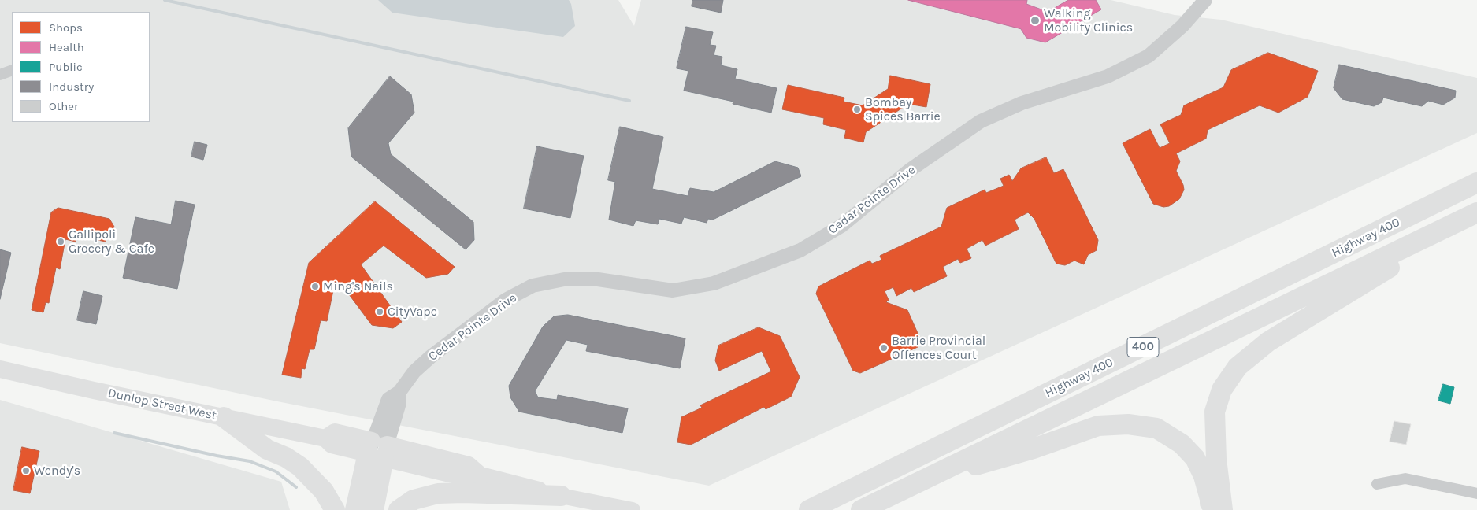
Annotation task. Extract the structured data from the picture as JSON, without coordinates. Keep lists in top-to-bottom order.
{
  "streets": {
    "highway": ["Highway 400", "400"],
    "main road": ["Dunlop Street West"],
    "street": ["Cedar Pointe Drive"]
  },
  "crossings": [
    ["Cedar Pointe Drive", "Dunlop Street West"]
  ],
  "places": [
    "Walking Mobility Clinics",
    "Bombay Spices Barrie",
    "Gallipoli Grocery & Cafe",
    "Ming's Nails",
    "CityVape",
    "Barrie Provincial Offences Court",
    "Wendy's"
  ],
  "legend": [
    "Shops",
    "Health",
    "Public",
    "Industry",
    "Other"
  ]
}
